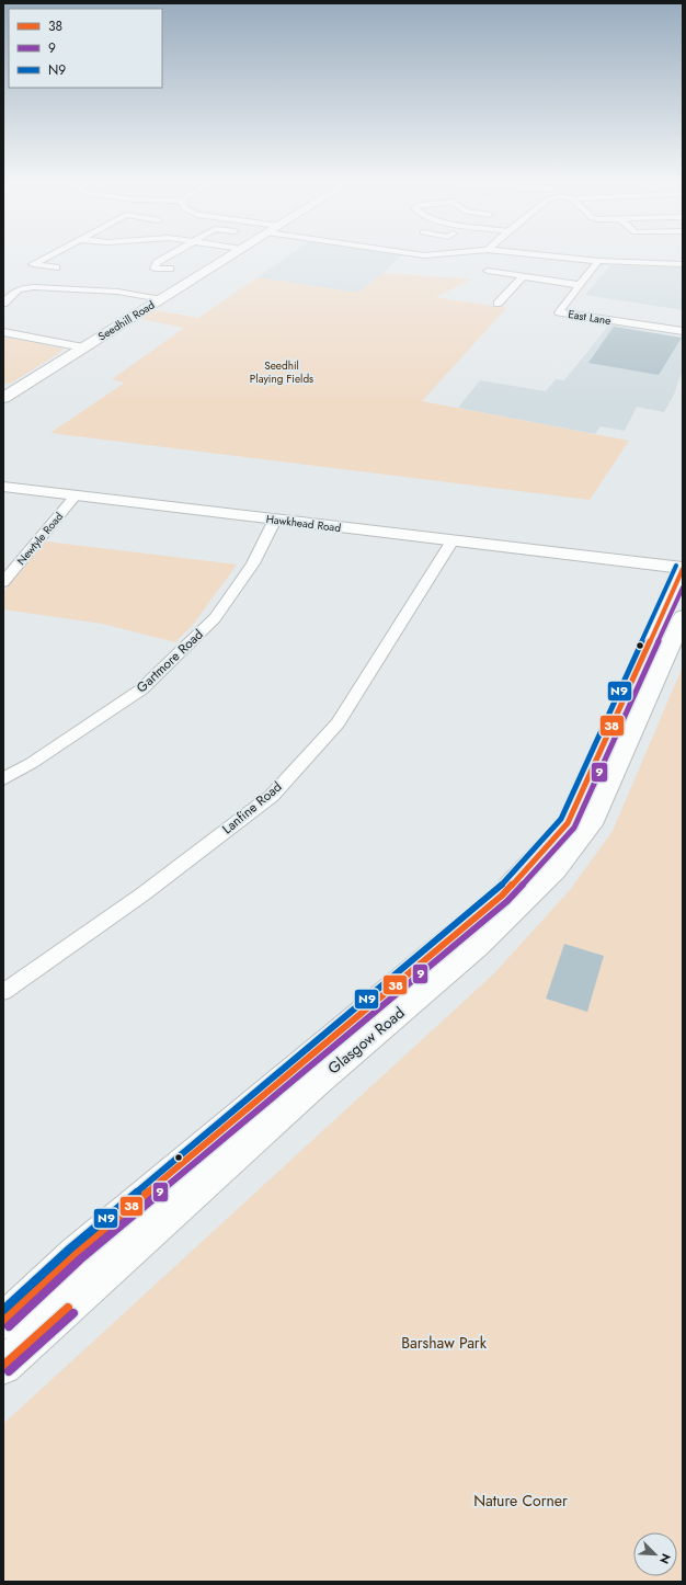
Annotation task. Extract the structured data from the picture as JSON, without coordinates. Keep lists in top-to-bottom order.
{
  "streets": {
    "main road": ["Glasgow Road"],
    "street": [
      "East Lane",
      "Seedhill Road",
      "Hawkhead Road",
      "Newtyle Road",
      "Gartmore Road",
      "Lanfine Road"
    ]
  },
  "crossings": [
    ["Hawkhead Road", "Newtyle Road"],
    ["Hawkhead Road", "Gartmore Road"],
    ["Hawkhead Road", "Lanfine Road"],
    ["Hawkhead Road", "Glasgow Road"]
  ],
  "parks": ["Seedhil Playing Fields", "Barshaw Park", "Nature Corner"],
  "lines": ["transit line N9", "transit line 38", "transit line 9"],
  "legend": ["38", "9", "N9"],
  "north": "bottom right"
}
